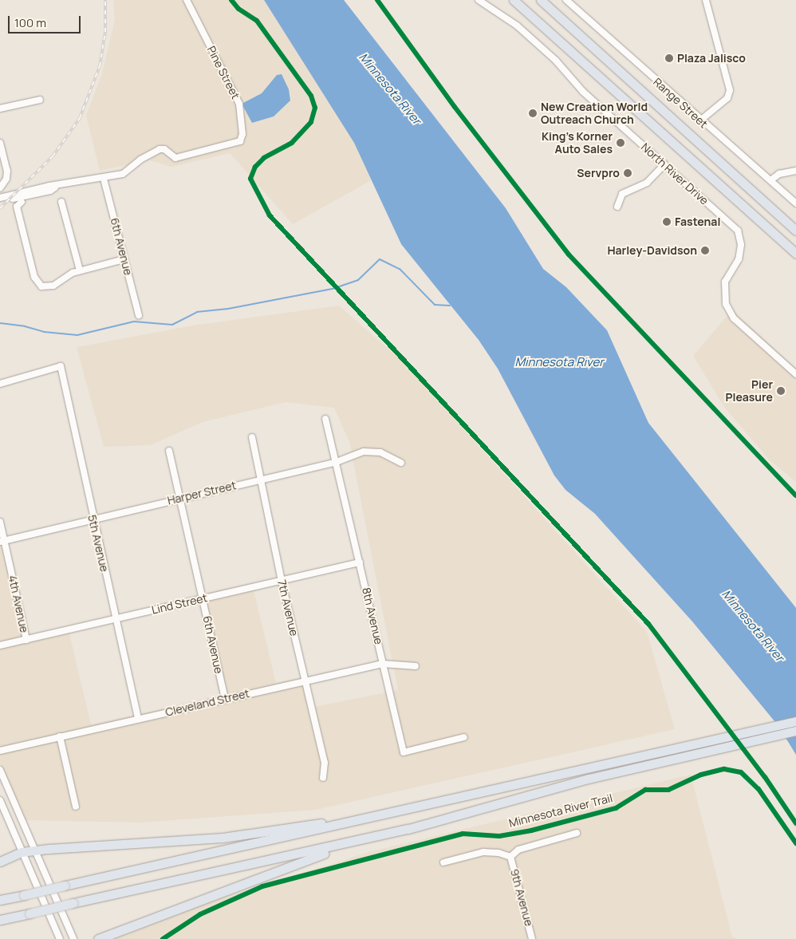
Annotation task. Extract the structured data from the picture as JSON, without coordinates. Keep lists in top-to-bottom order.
{
  "streets": {
    "street": [
      "Pine Street",
      "Range Street",
      "North River Drive",
      "6th Avenue",
      "Harper Street",
      "5th Avenue",
      "4th Avenue",
      "Lind Street",
      "7th Avenue",
      "8th Avenue",
      "Cleveland Street",
      "9th Avenue"
    ],
    "cycle path": ["Minnesota River Trail"]
  },
  "crossings": [
    ["Pine Street", "6th Avenue"],
    ["6th Avenue", "Harper Street"],
    ["6th Avenue", "Lind Street"],
    ["6th Avenue", "Cleveland Street"],
    ["Harper Street", "5th Avenue"],
    ["Harper Street", "4th Avenue"],
    ["Harper Street", "7th Avenue"],
    ["Harper Street", "8th Avenue"],
    ["5th Avenue", "Lind Street"],
    ["5th Avenue", "Cleveland Street"],
    ["4th Avenue", "Lind Street"],
    ["Lind Street", "7th Avenue"],
    ["Lind Street", "8th Avenue"],
    ["7th Avenue", "Cleveland Street"],
    ["8th Avenue", "Cleveland Street"]
  ],
  "water": ["Minnesota River"],
  "places": [
    "Plaza Jalisco",
    "New Creation World Outreach Church",
    "King's Korner Auto Sales",
    "Servpro",
    "Fastenal",
    "Harley-Davidson",
    "Pier Pleasure"
  ],
  "scale_bar": "100 m"
}
